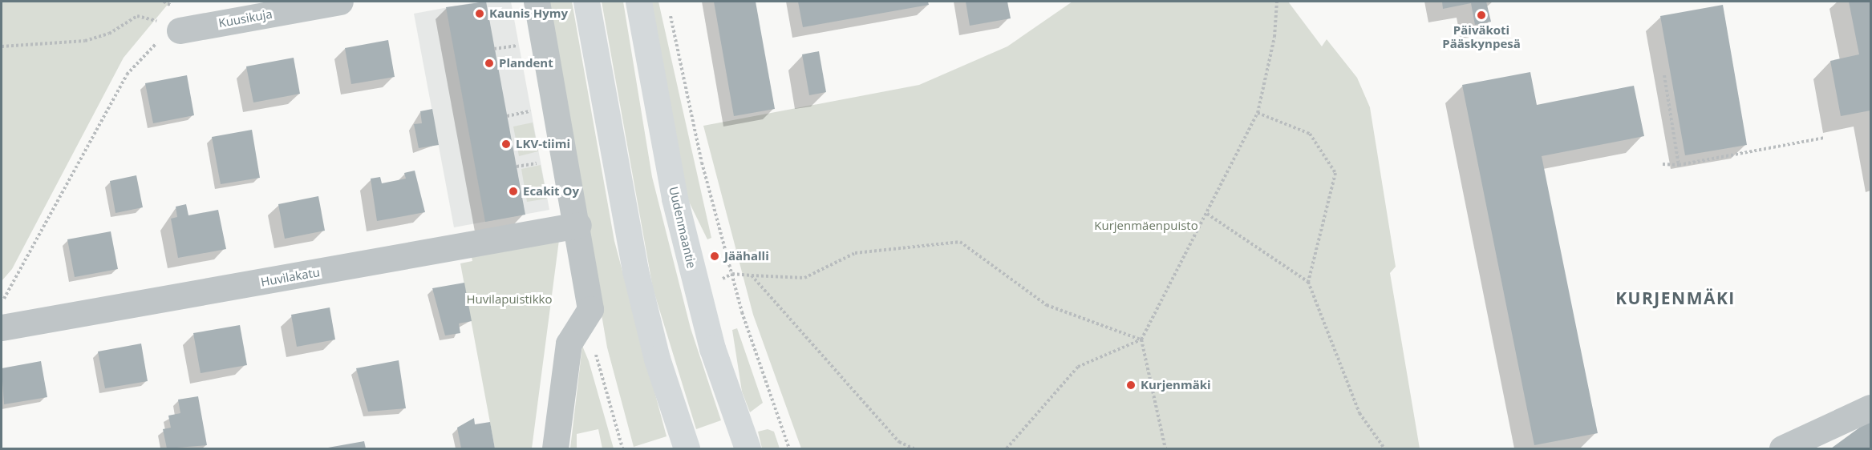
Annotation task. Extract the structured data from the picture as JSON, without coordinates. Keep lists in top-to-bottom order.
{
  "streets": {
    "main road": ["Uudenmaantie"],
    "street": ["Kuusikuja", "Huvilakatu"]
  },
  "districts": ["KURJENMÄKI"],
  "parks": ["Kurjenmäenpuisto", "Huvilapuistikko"],
  "places": [
    "Kaunis Hymy",
    "Päiväkoti Pääskynpesä",
    "Plandent",
    "LKV-tiimi",
    "Ecakit Oy",
    "Jäähalli",
    "Kurjenmäki"
  ]
}
